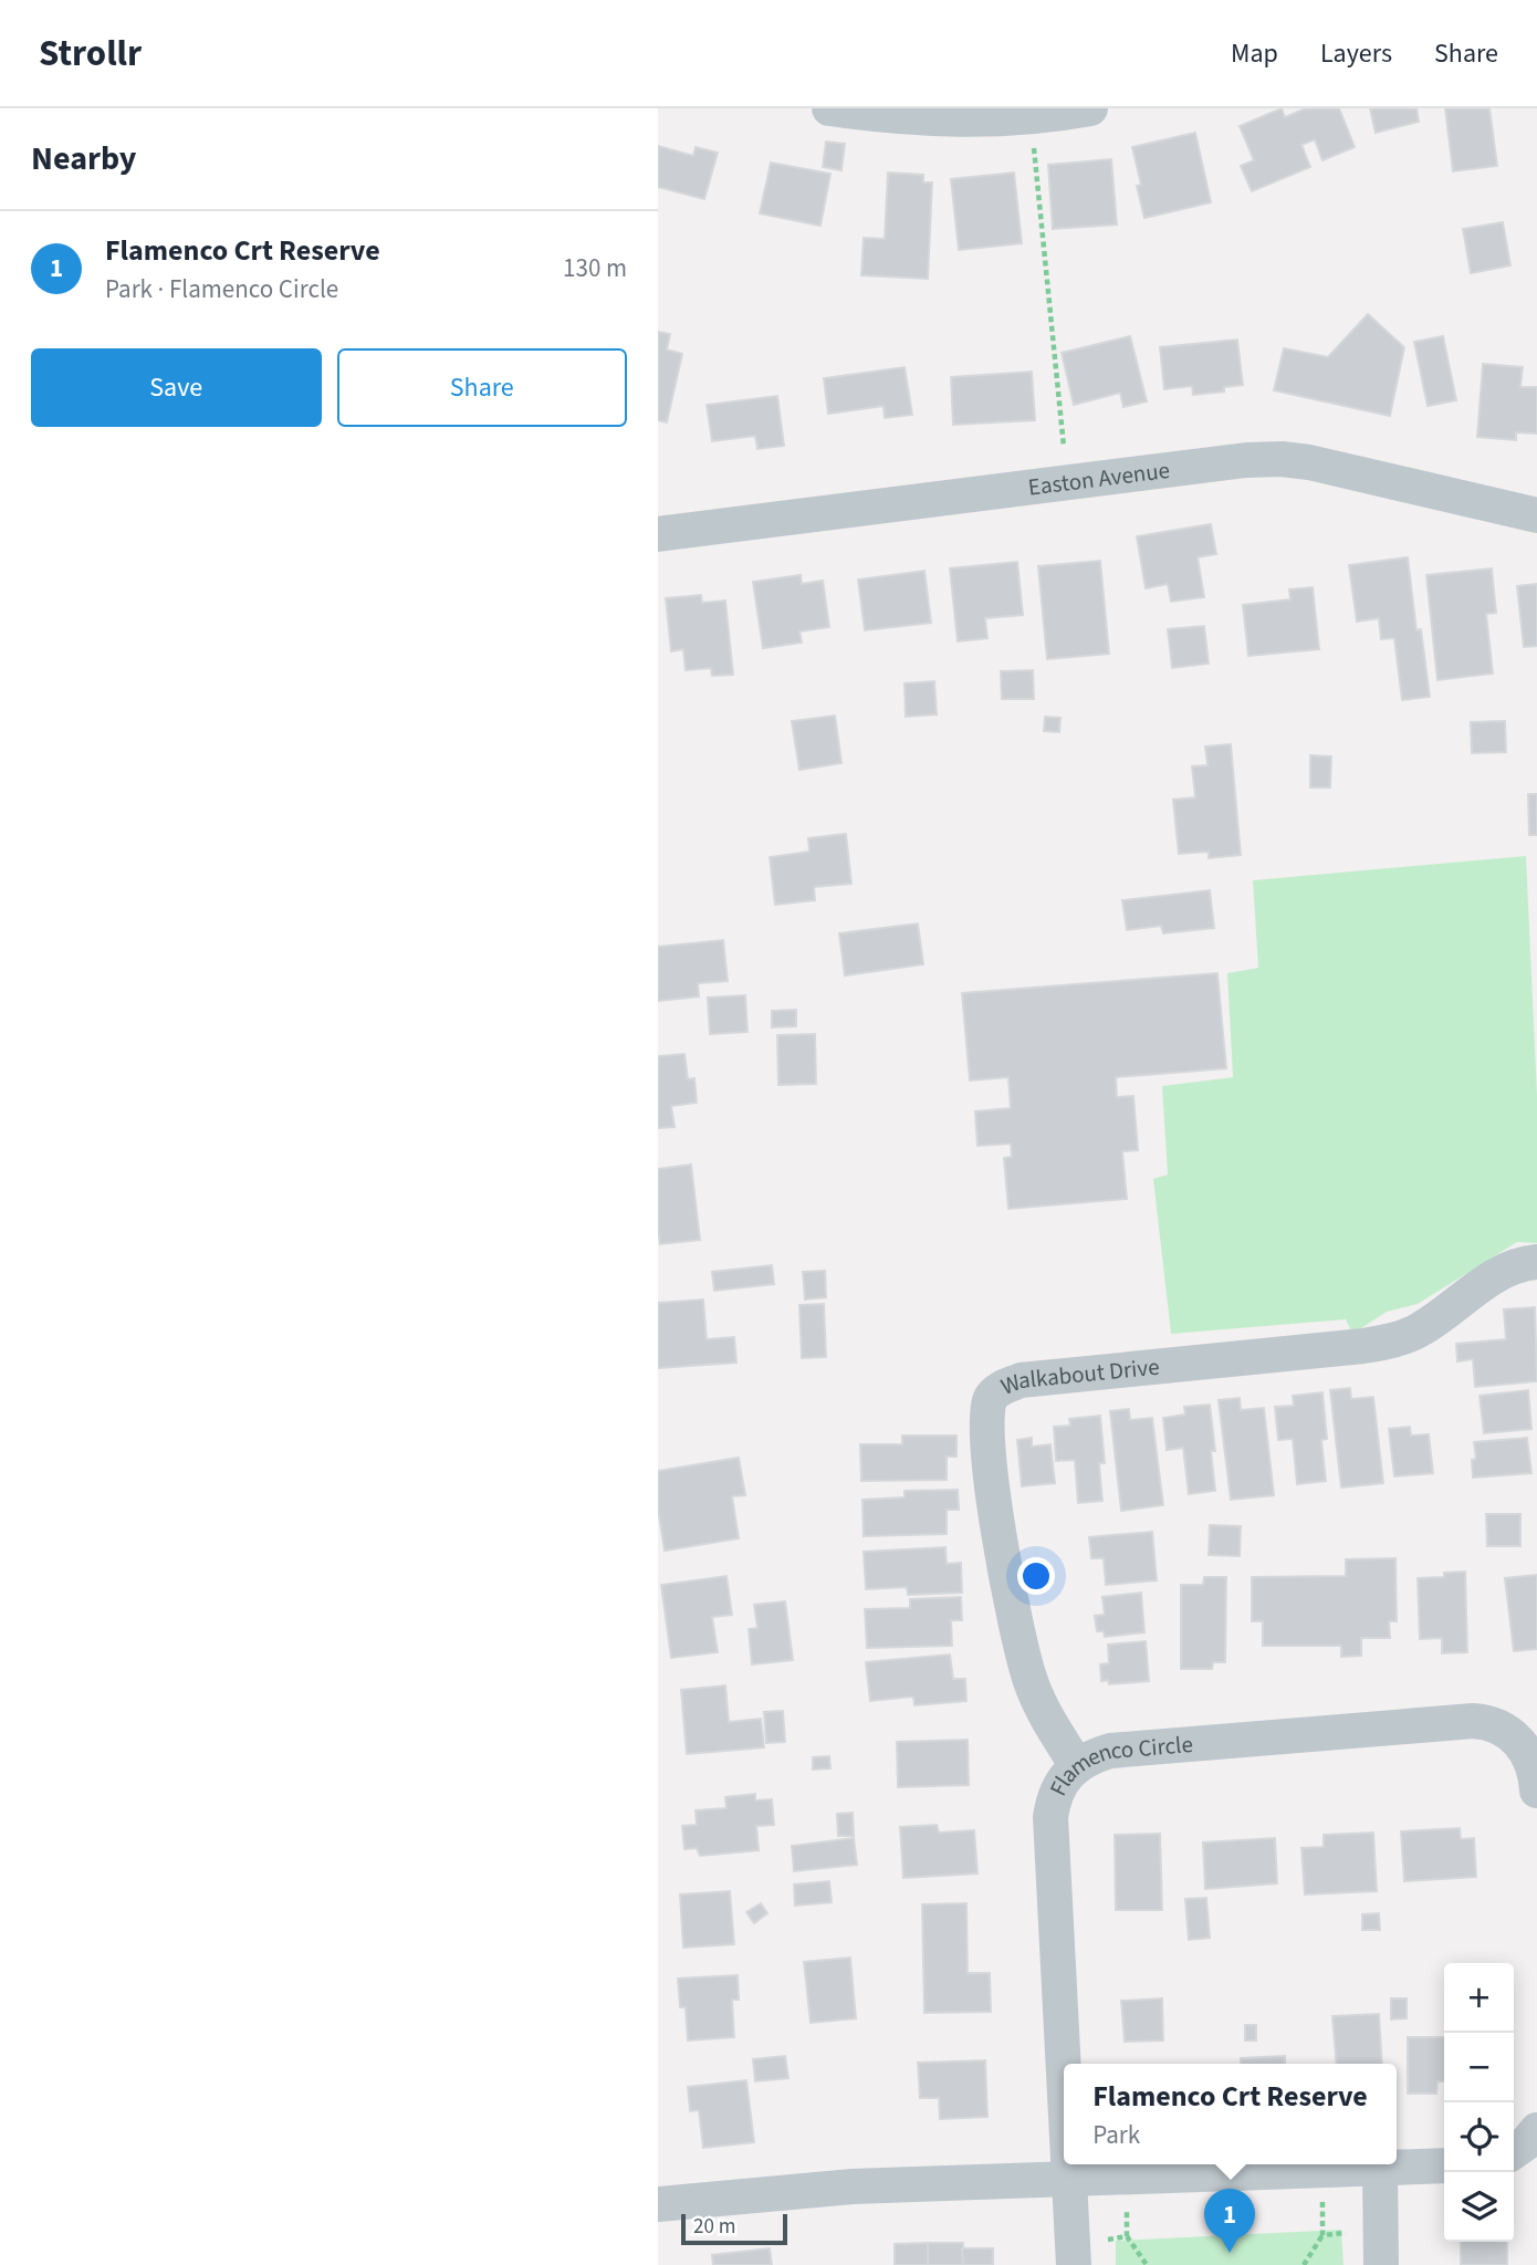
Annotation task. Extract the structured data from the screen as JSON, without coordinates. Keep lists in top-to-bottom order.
{
  "streets": {
    "street": ["Easton Avenue", "Walkabout Drive", "Flamenco Circle"]
  },
  "crossings": [
    ["Walkabout Drive", "Flamenco Circle"]
  ],
  "scale_bar": "20 m",
  "page": {
    "header": "Strollr",
    "nav": ["Map", "Layers", "Share"],
    "heading": "Nearby",
    "list": [
      {
        "mark": "1",
        "name": "Flamenco Crt Reserve",
        "note": "Park · Flamenco Circle",
        "value": "130 m"
      }
    ],
    "buttons": ["Save", "Share"],
    "map_buttons": ["+", "−"],
    "popup": ["Flamenco Crt Reserve", "Park"],
    "pins": "1",
    "scale": "20 m"
  }
}
